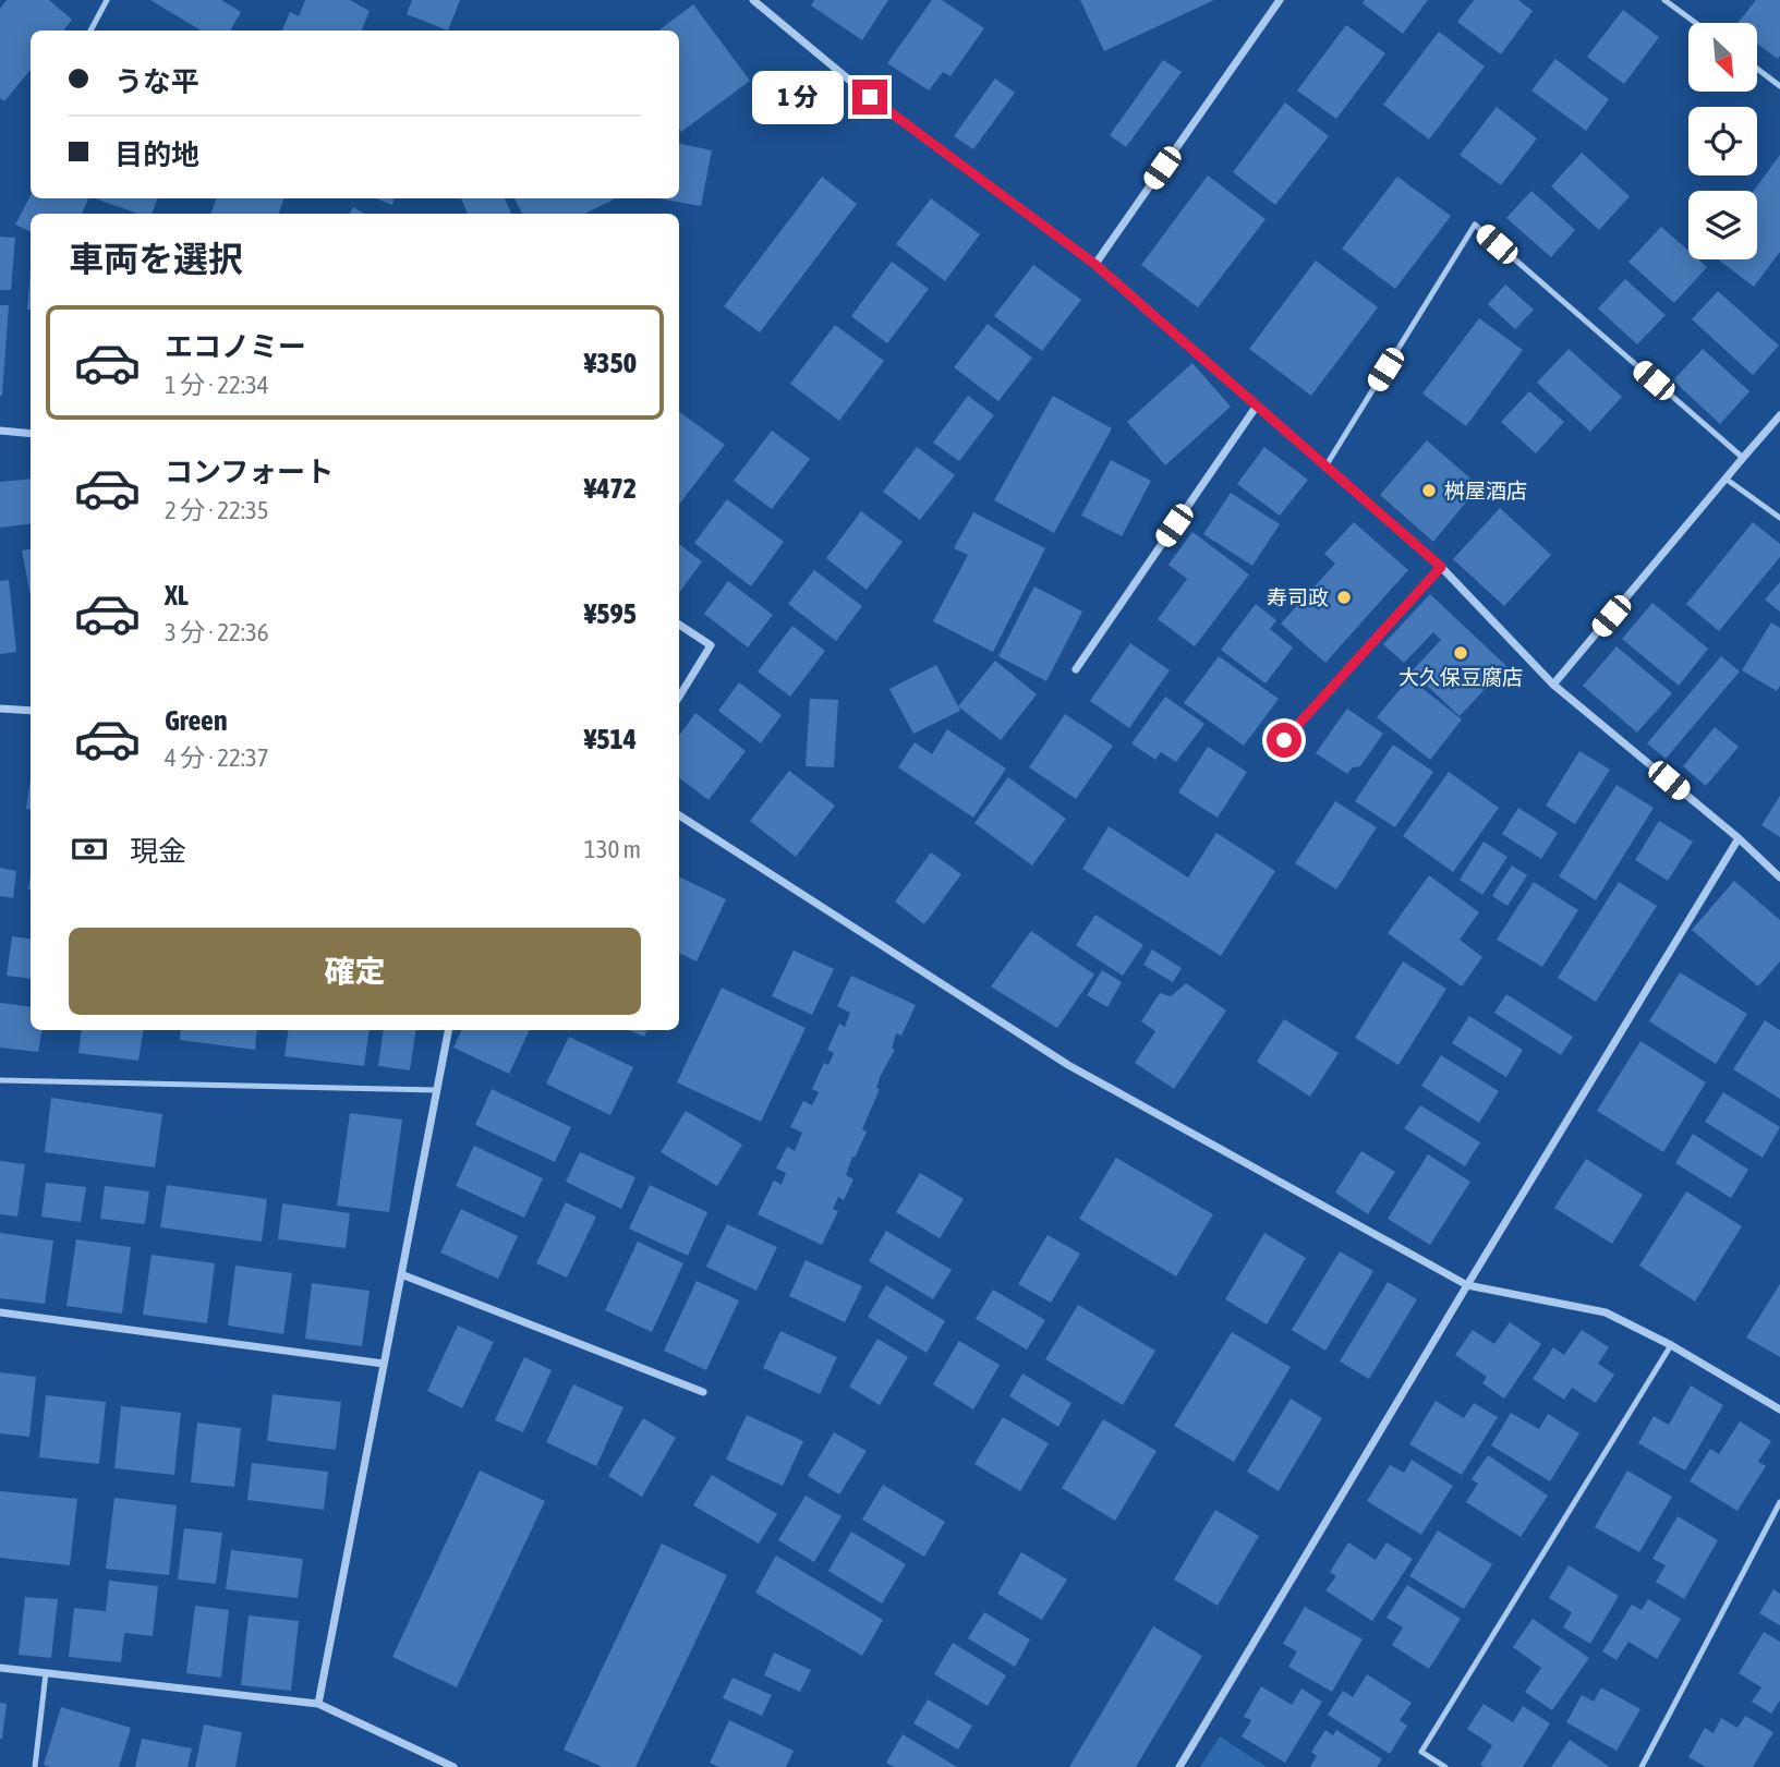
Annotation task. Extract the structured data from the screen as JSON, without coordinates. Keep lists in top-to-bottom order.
{
  "places": ["桝屋酒店", "寿司政", "大久保豆腐店"],
  "north": "bottom right",
  "page": {
    "banner": ["うな平", "目的地"],
    "bubble": "1 分",
    "heading": "車両を選択",
    "list": [
      {
        "name": "エコノミー",
        "note": "1 分 · 22:34",
        "value": "¥350"
      },
      {
        "name": "コンフォート",
        "note": "2 分 · 22:35",
        "value": "¥472"
      },
      {
        "name": "XL",
        "note": "3 分 · 22:36",
        "value": "¥595"
      },
      {
        "name": "Green",
        "note": "4 分 · 22:37",
        "value": "¥514"
      }
    ],
    "pay": ["現金", "130 m"],
    "buttons": "確定"
  }
}
